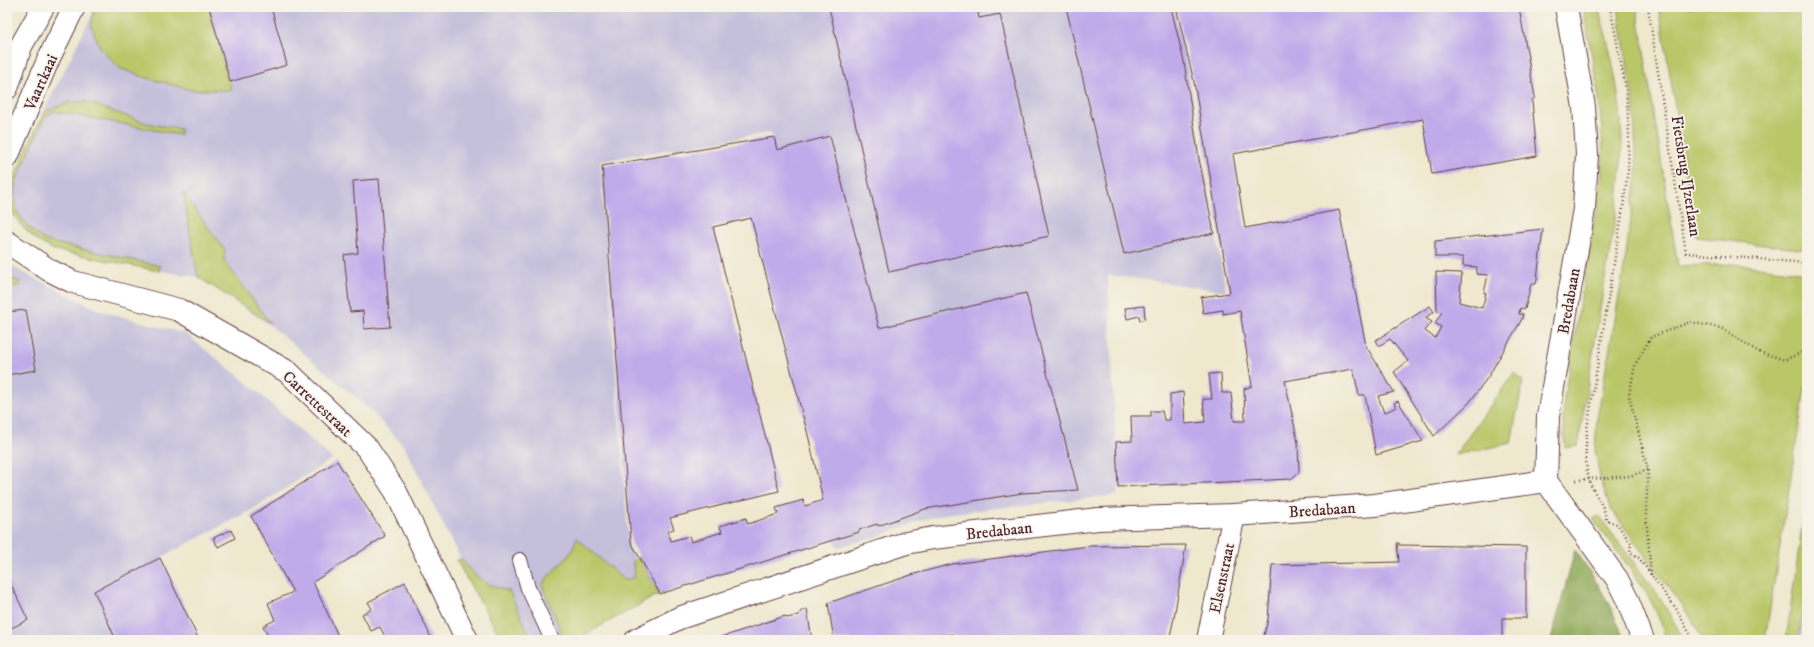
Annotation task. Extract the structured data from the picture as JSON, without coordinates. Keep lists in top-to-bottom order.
{
  "streets": {
    "street": [
      "Vaartkaai",
      "Bredabaan",
      "Carrettestraat",
      "Elsenstraat"
    ],
    "path": ["Fietsbrug IJzerlaan"]
  },
  "crossings": [
    ["Bredabaan", "Elsenstraat"]
  ]
}
